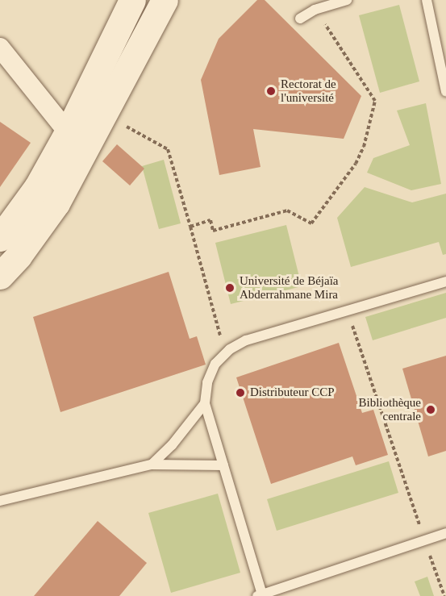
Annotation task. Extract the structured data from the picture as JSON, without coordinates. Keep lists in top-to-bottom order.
{
  "places": [
    "Rectorat de l'université",
    "Université de Béjaïa Abderrahmane Mira",
    "Distributeur CCP",
    "Bibliothèque centrale"
  ]
}
